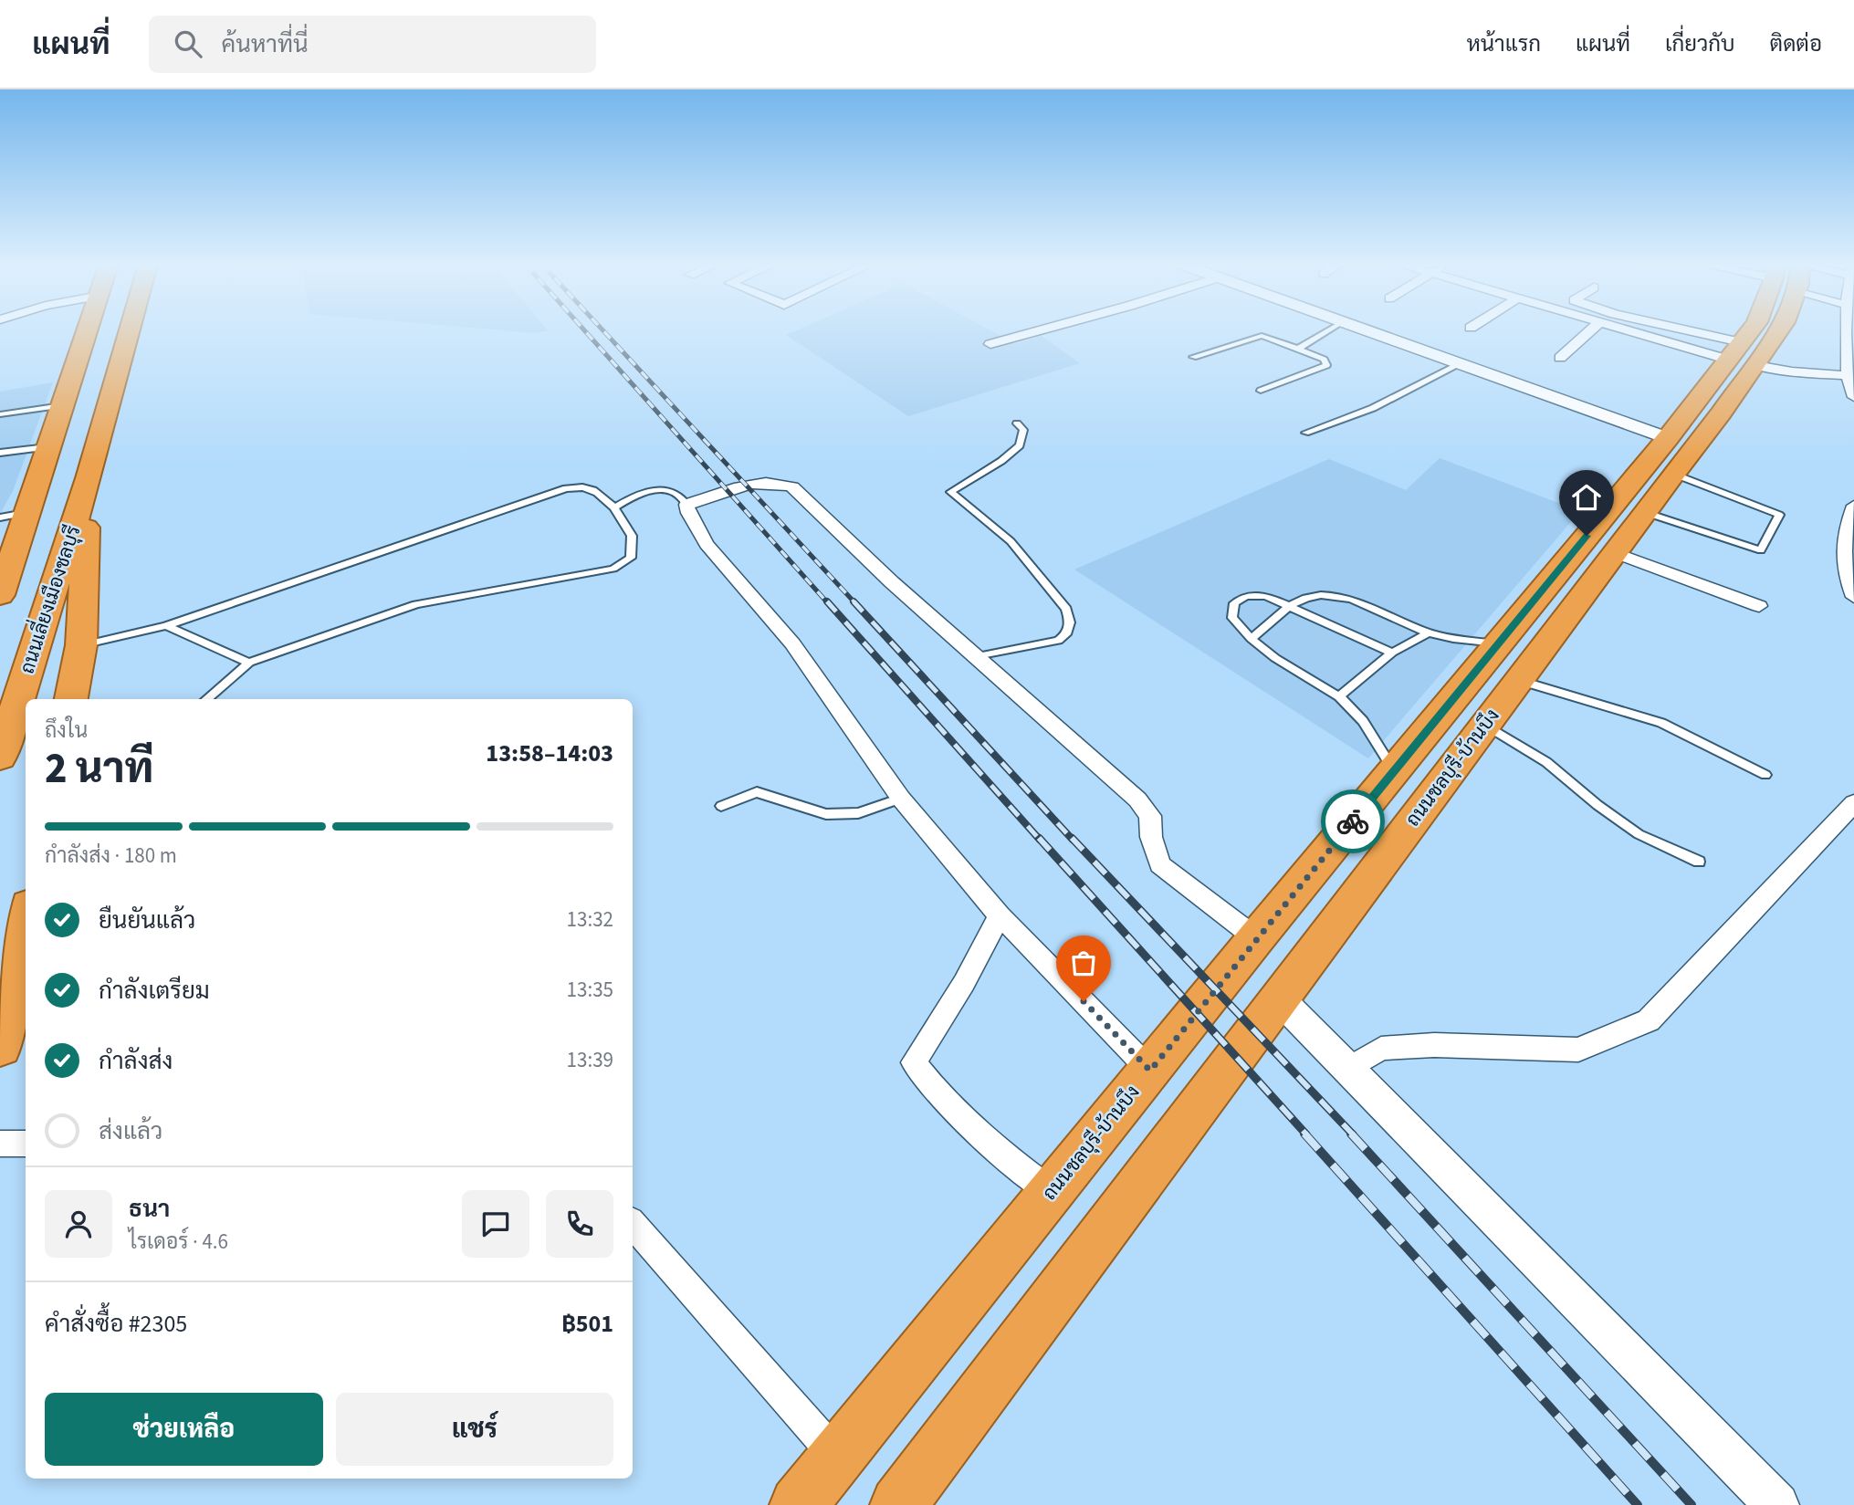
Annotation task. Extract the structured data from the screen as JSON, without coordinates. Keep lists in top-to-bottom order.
{
  "streets": {
    "highway": ["ถนนเลี่ยงเมืองชลบุรี", "ถนนชลบุรี-บ้านบึง"]
  },
  "page": {
    "header": "แผนที่",
    "search": "ค้นหาที่นี่",
    "nav": [
      "หน้าแรก",
      "แผนที่",
      "เกี่ยวกับ",
      "ติดต่อ"
    ],
    "heading": ["2 นาที", "ถึงใน", "13:58–14:03"],
    "panel": [
      "ธนา",
      "ไรเดอร์ · 4.6",
      "คำสั่งซื้อ #2305",
      "฿501"
    ],
    "bar": "กำลังส่ง · 180 m",
    "list": [
      ["ยืนยันแล้ว", "13:32"],
      ["กำลังเตรียม", "13:35"],
      ["กำลังส่ง", "13:39"],
      "ส่งแล้ว"
    ],
    "buttons": ["ช่วยเหลือ", "แชร์"]
  }
}
